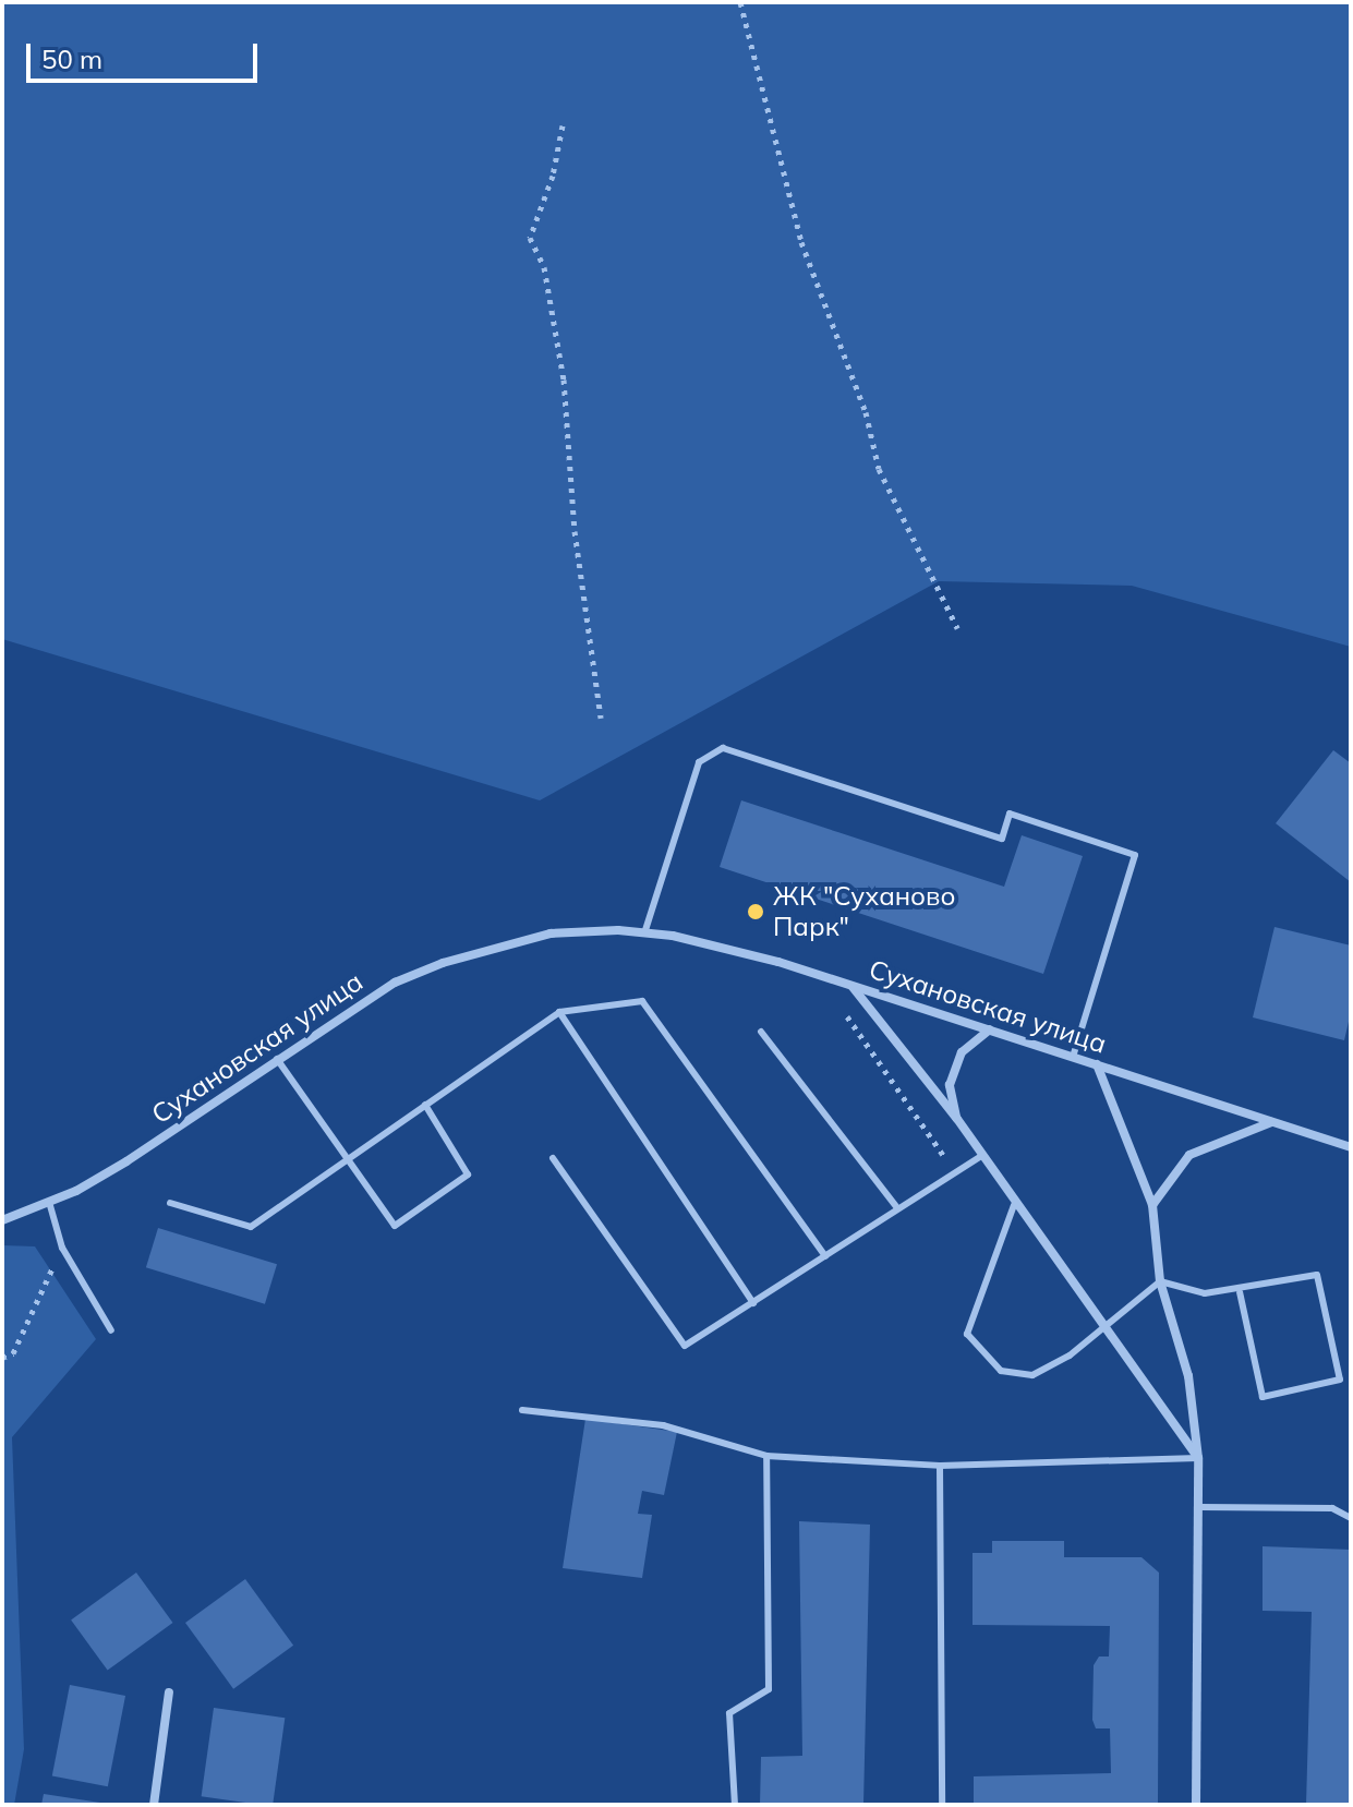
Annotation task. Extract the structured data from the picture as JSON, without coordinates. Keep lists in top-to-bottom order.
{
  "streets": {
    "street": ["Сухановская улица"]
  },
  "places": ["ЖК \"Суханово Парк\""],
  "scale_bar": "50 m"
}
